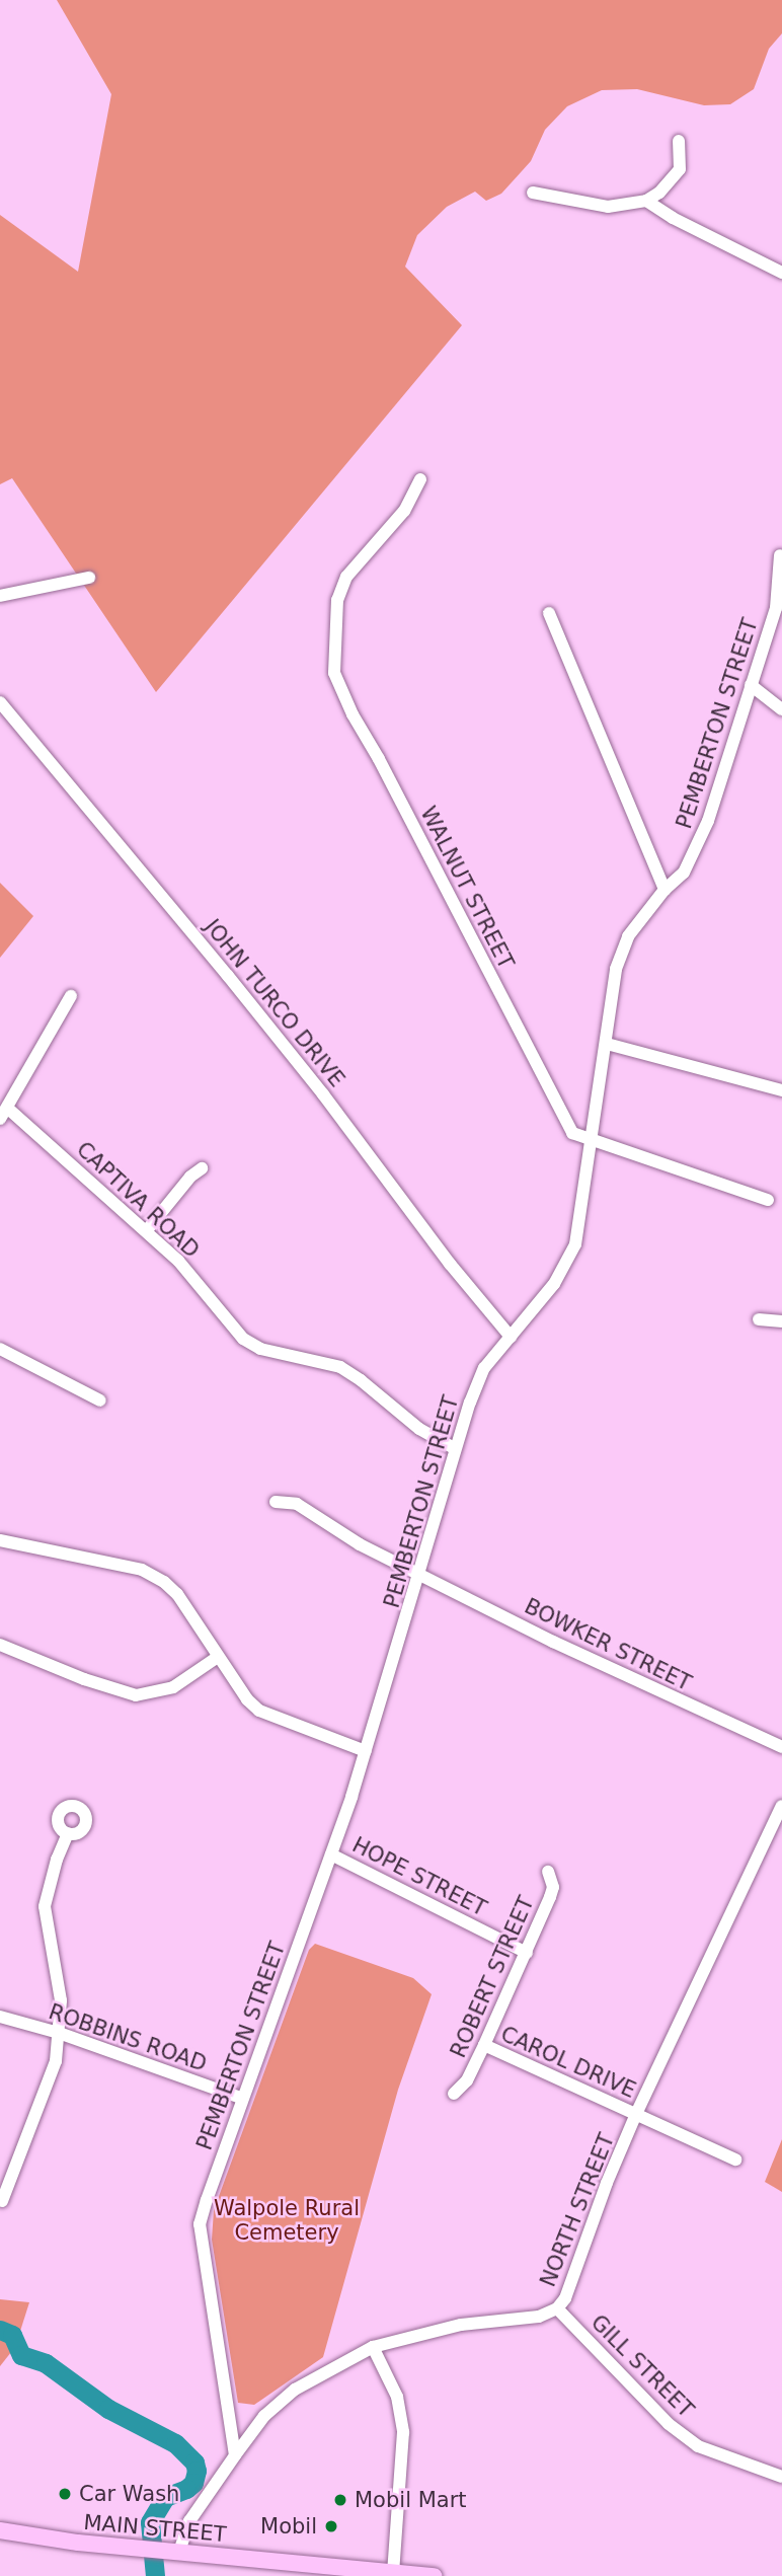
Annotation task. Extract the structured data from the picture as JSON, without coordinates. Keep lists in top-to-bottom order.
{
  "streets": {
    "main road": ["MAIN STREET"],
    "street": [
      "PEMBERTON STREET",
      "WALNUT STREET",
      "JOHN TURCO DRIVE",
      "CAPTIVA ROAD",
      "BOWKER STREET",
      "HOPE STREET",
      "ROBERT STREET",
      "ROBBINS ROAD",
      "CAROL DRIVE",
      "NORTH STREET",
      "GILL STREET"
    ]
  },
  "crossings": [
    ["PEMBERTON STREET", "WALNUT STREET"],
    ["PEMBERTON STREET", "JOHN TURCO DRIVE"],
    ["PEMBERTON STREET", "CAPTIVA ROAD"],
    ["PEMBERTON STREET", "BOWKER STREET"],
    ["PEMBERTON STREET", "HOPE STREET"],
    ["PEMBERTON STREET", "ROBBINS ROAD"],
    ["PEMBERTON STREET", "NORTH STREET"],
    ["HOPE STREET", "ROBERT STREET"],
    ["ROBERT STREET", "CAROL DRIVE"],
    ["CAROL DRIVE", "NORTH STREET"],
    ["NORTH STREET", "GILL STREET"],
    ["NORTH STREET", "MAIN STREET"]
  ],
  "parks": ["Walpole Rural Cemetery"],
  "places": ["Car Wash", "Mobil Mart", "Mobil"]
}
